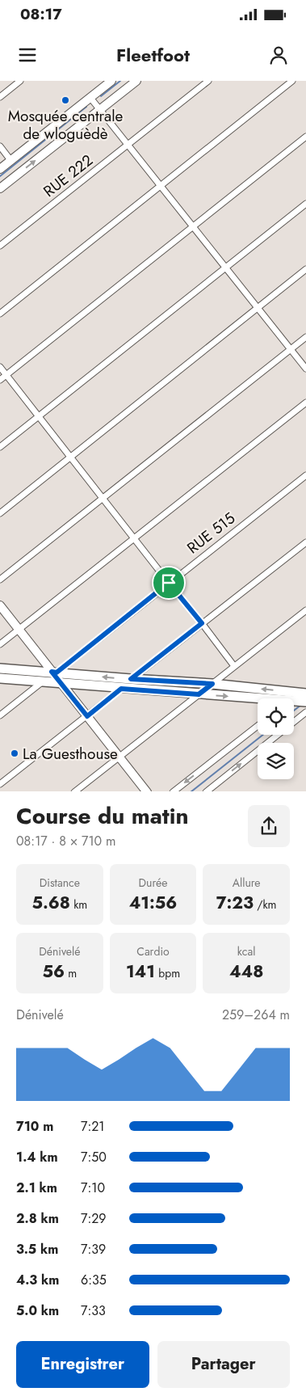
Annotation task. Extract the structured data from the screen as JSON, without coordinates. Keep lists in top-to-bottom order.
{
  "streets": {
    "street": ["RUE 222", "RUE 515"]
  },
  "places": ["Mosquée centrale de wloguèdè", "La Guesthouse"],
  "page": {
    "status": "08:17",
    "header": "Fleetfoot",
    "heading": ["Course du matin", "08:17 · 8 × 710 m"],
    "stats": [
      ["Distance", "5.68 km"],
      ["Durée", "41:56"],
      ["Allure", "7:23 /km"],
      ["Dénivelé", "56 m"],
      ["Cardio", "141 bpm"],
      ["kcal", "448"]
    ],
    "chart": ["Dénivelé", "259–264 m"],
    "list": [
      {
        "name": "710 m",
        "note": "7:21"
      },
      {
        "name": "1.4 km",
        "note": "7:50"
      },
      {
        "name": "2.1 km",
        "note": "7:10"
      },
      {
        "name": "2.8 km",
        "note": "7:29"
      },
      {
        "name": "3.5 km",
        "note": "7:39"
      },
      {
        "name": "4.3 km",
        "note": "6:35"
      },
      {
        "name": "5.0 km",
        "note": "7:33"
      }
    ],
    "buttons": ["Enregistrer", "Partager"]
  }
}
